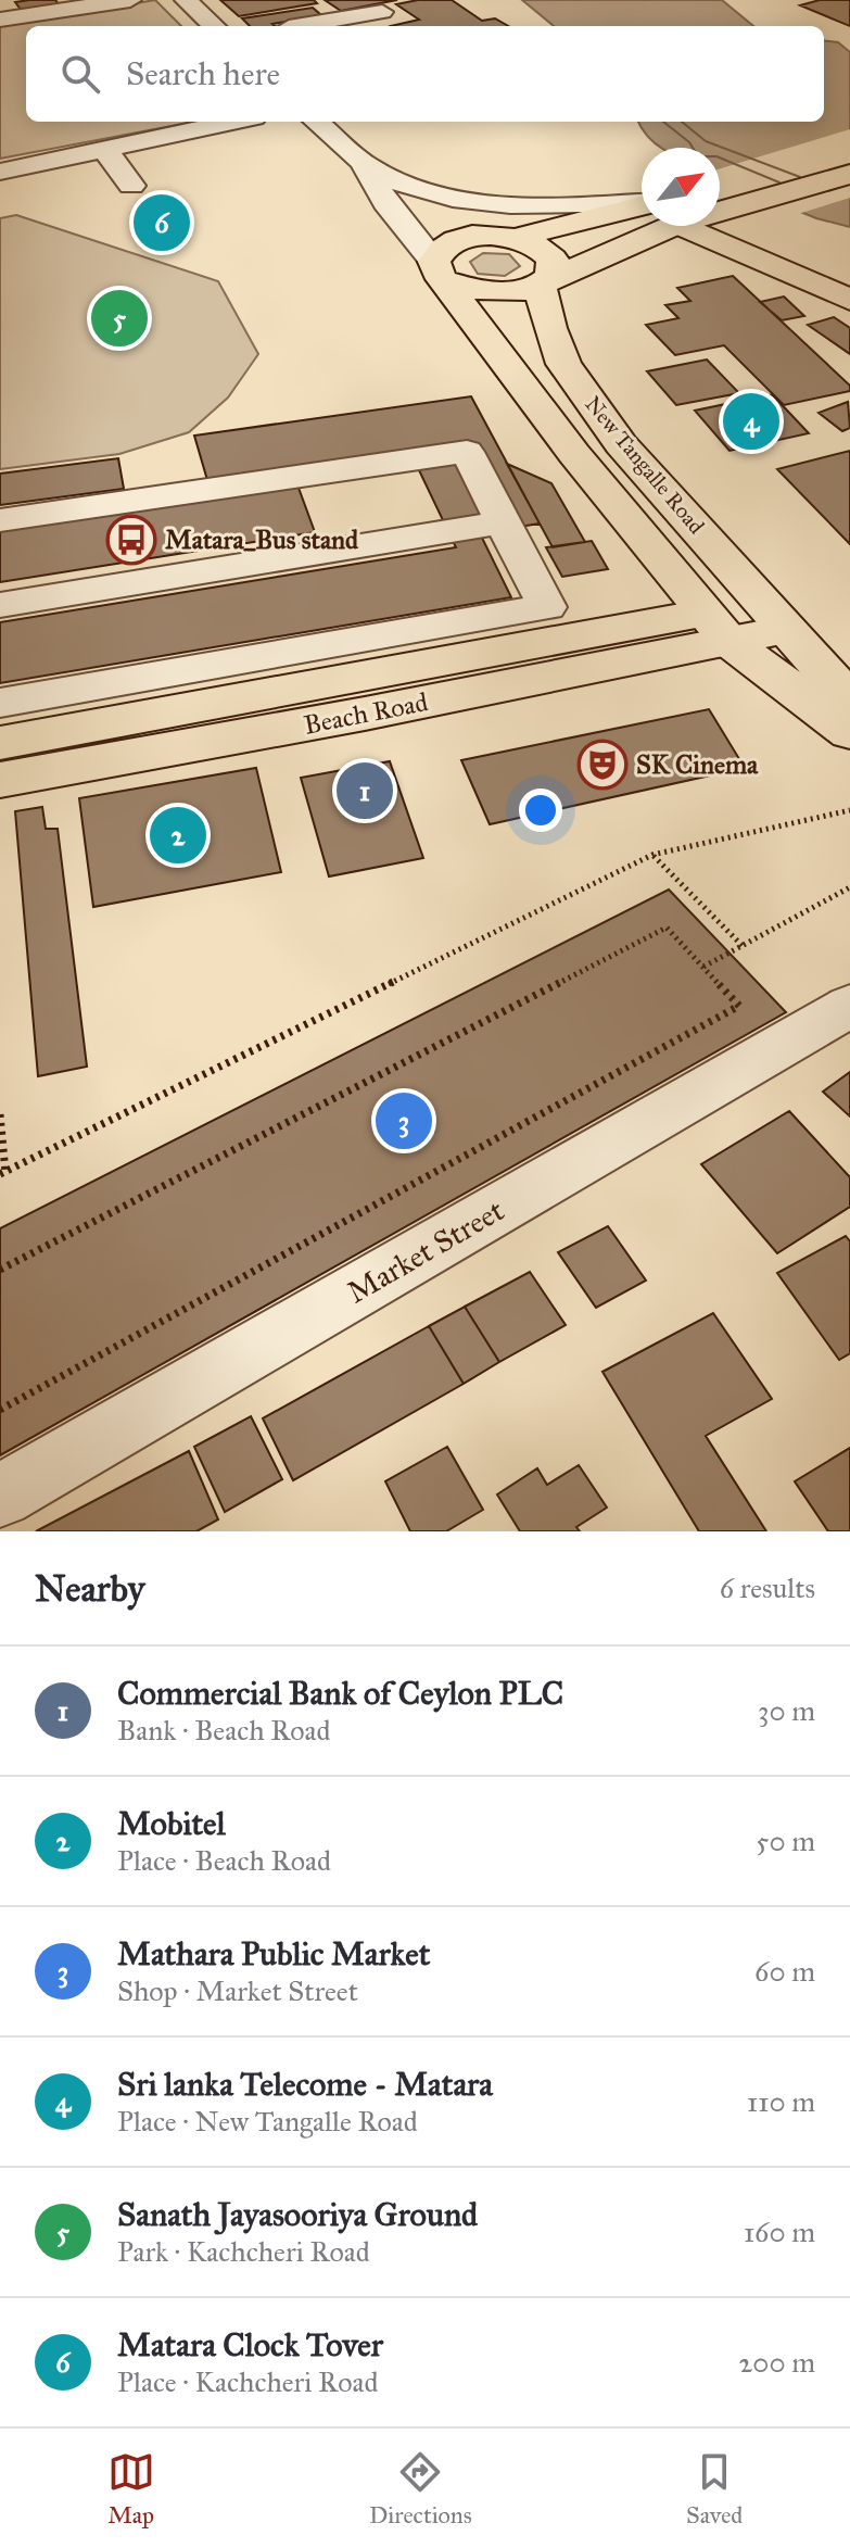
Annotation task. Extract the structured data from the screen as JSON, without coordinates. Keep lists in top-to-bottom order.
{
  "streets": {
    "main road": ["New Tangalle Road", "Beach Road"],
    "street": ["Market Street"]
  },
  "crossings": [
    ["New Tangalle Road", "Beach Road"]
  ],
  "places": {
    "bus stop": ["Matara_Bus stand"],
    "theatre": ["SK Cinema"]
  },
  "north": "top right",
  "page": {
    "search": "Search here",
    "pins": [
      "6",
      "5",
      "4",
      "1",
      "2",
      "3"
    ],
    "heading": ["Nearby", "6 results"],
    "list": [
      {
        "mark": "1",
        "name": "Commercial Bank of Ceylon PLC",
        "note": "Bank · Beach Road",
        "value": "30 m"
      },
      {
        "mark": "2",
        "name": "Mobitel",
        "note": "Place · Beach Road",
        "value": "50 m"
      },
      {
        "mark": "3",
        "name": "Mathara Public Market",
        "note": "Shop · Market Street",
        "value": "60 m"
      },
      {
        "mark": "4",
        "name": "Sri lanka Telecome - Matara",
        "note": "Place · New Tangalle Road",
        "value": "110 m"
      },
      {
        "mark": "5",
        "name": "Sanath Jayasooriya Ground",
        "note": "Park · Kachcheri Road",
        "value": "160 m"
      },
      {
        "mark": "6",
        "name": "Matara Clock Tover",
        "note": "Place · Kachcheri Road",
        "value": "200 m"
      }
    ],
    "nav": ["Map", "Directions", "Saved"]
  }
}
